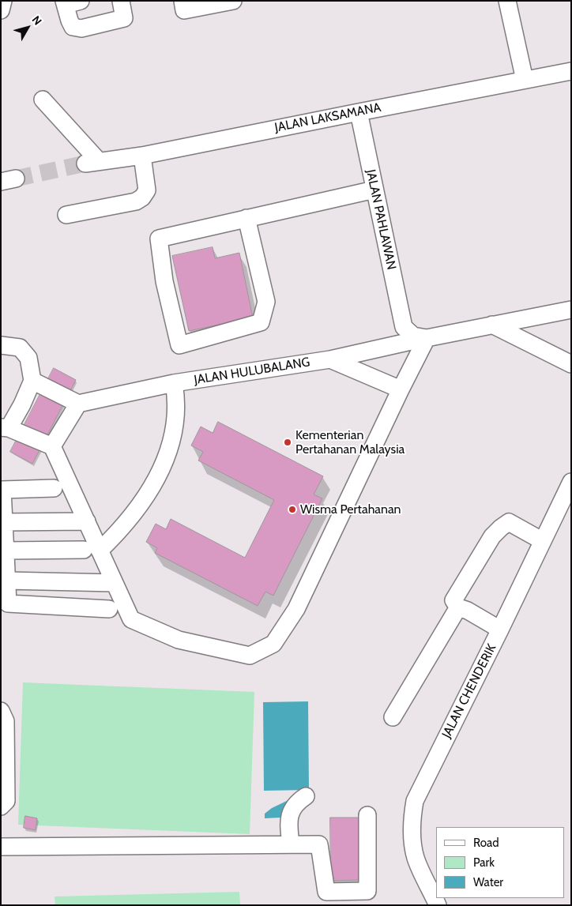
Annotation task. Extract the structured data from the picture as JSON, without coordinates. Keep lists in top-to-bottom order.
{
  "streets": {
    "street": [
      "JALAN LAKSAMANA",
      "JALAN PAHLAWAN",
      "JALAN HULUBALANG",
      "JALAN CHENDERIK"
    ]
  },
  "crossings": [
    ["JALAN LAKSAMANA", "JALAN PAHLAWAN"],
    ["JALAN PAHLAWAN", "JALAN HULUBALANG"]
  ],
  "places": ["Kementerian Pertahanan Malaysia", "Wisma Pertahanan"],
  "legend": ["Road", "Park", "Water"],
  "north": "top right"
}
